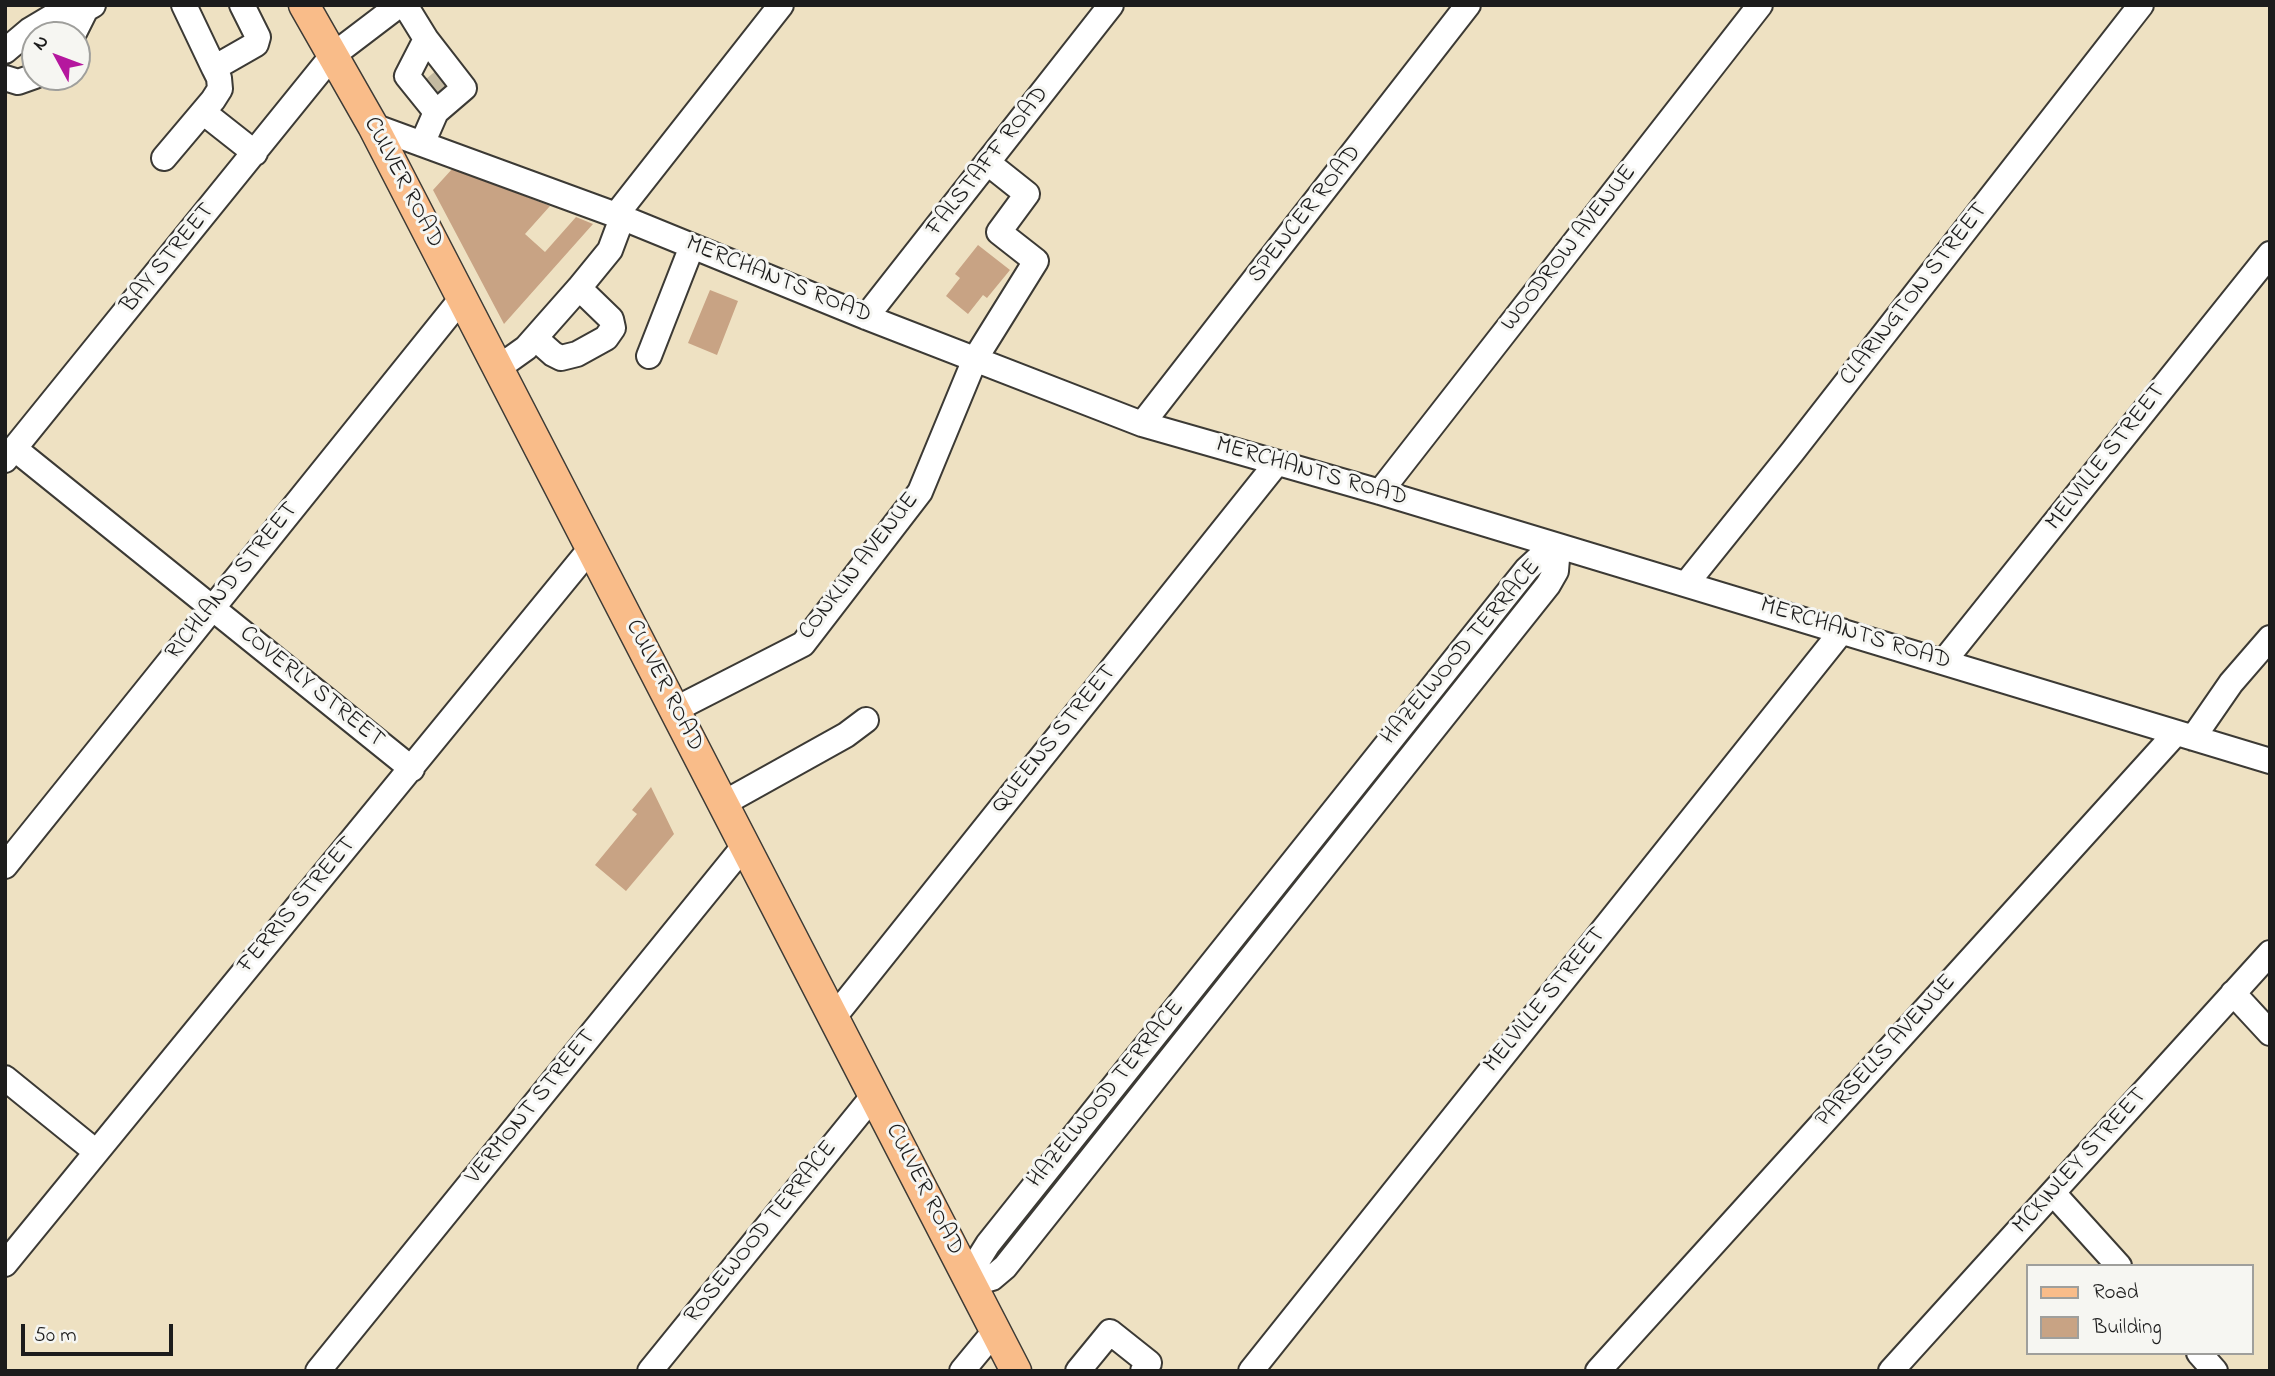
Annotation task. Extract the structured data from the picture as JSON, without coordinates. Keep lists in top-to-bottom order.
{
  "streets": {
    "main road": ["CULVER ROAD"],
    "street": [
      "FALSTAFF ROAD",
      "SPENCER ROAD",
      "WOODROW AVENUE",
      "BAY STREET",
      "MERCHANTS ROAD",
      "CLARINGTON STREET",
      "MELVILLE STREET",
      "CONKLIN AVENUE",
      "RICHLAND STREET",
      "HAZELWOOD TERRACE",
      "COVERLY STREET",
      "QUEENS STREET",
      "FERRIS STREET",
      "PARSELLS AVENUE",
      "VERMONT STREET",
      "MCKINLEY STREET",
      "ROSEWOOD TERRACE"
    ]
  },
  "crossings": [
    ["FALSTAFF ROAD", "MERCHANTS ROAD"],
    ["FALSTAFF ROAD", "CONKLIN AVENUE"],
    ["CULVER ROAD", "BAY STREET"],
    ["CULVER ROAD", "MERCHANTS ROAD"],
    ["CULVER ROAD", "CONKLIN AVENUE"],
    ["CULVER ROAD", "RICHLAND STREET"],
    ["CULVER ROAD", "HAZELWOOD TERRACE"],
    ["CULVER ROAD", "QUEENS STREET"],
    ["CULVER ROAD", "FERRIS STREET"],
    ["CULVER ROAD", "VERMONT STREET"],
    ["CULVER ROAD", "ROSEWOOD TERRACE"],
    ["SPENCER ROAD", "MERCHANTS ROAD"],
    ["WOODROW AVENUE", "MERCHANTS ROAD"],
    ["BAY STREET", "COVERLY STREET"],
    ["MERCHANTS ROAD", "CLARINGTON STREET"],
    ["MERCHANTS ROAD", "MELVILLE STREET"],
    ["MERCHANTS ROAD", "CONKLIN AVENUE"],
    ["MERCHANTS ROAD", "HAZELWOOD TERRACE"],
    ["MERCHANTS ROAD", "QUEENS STREET"],
    ["MERCHANTS ROAD", "PARSELLS AVENUE"],
    ["RICHLAND STREET", "COVERLY STREET"],
    ["COVERLY STREET", "FERRIS STREET"]
  ],
  "legend": ["Road", "Building"],
  "scale_bar": "50 m",
  "north": "top left"
}
